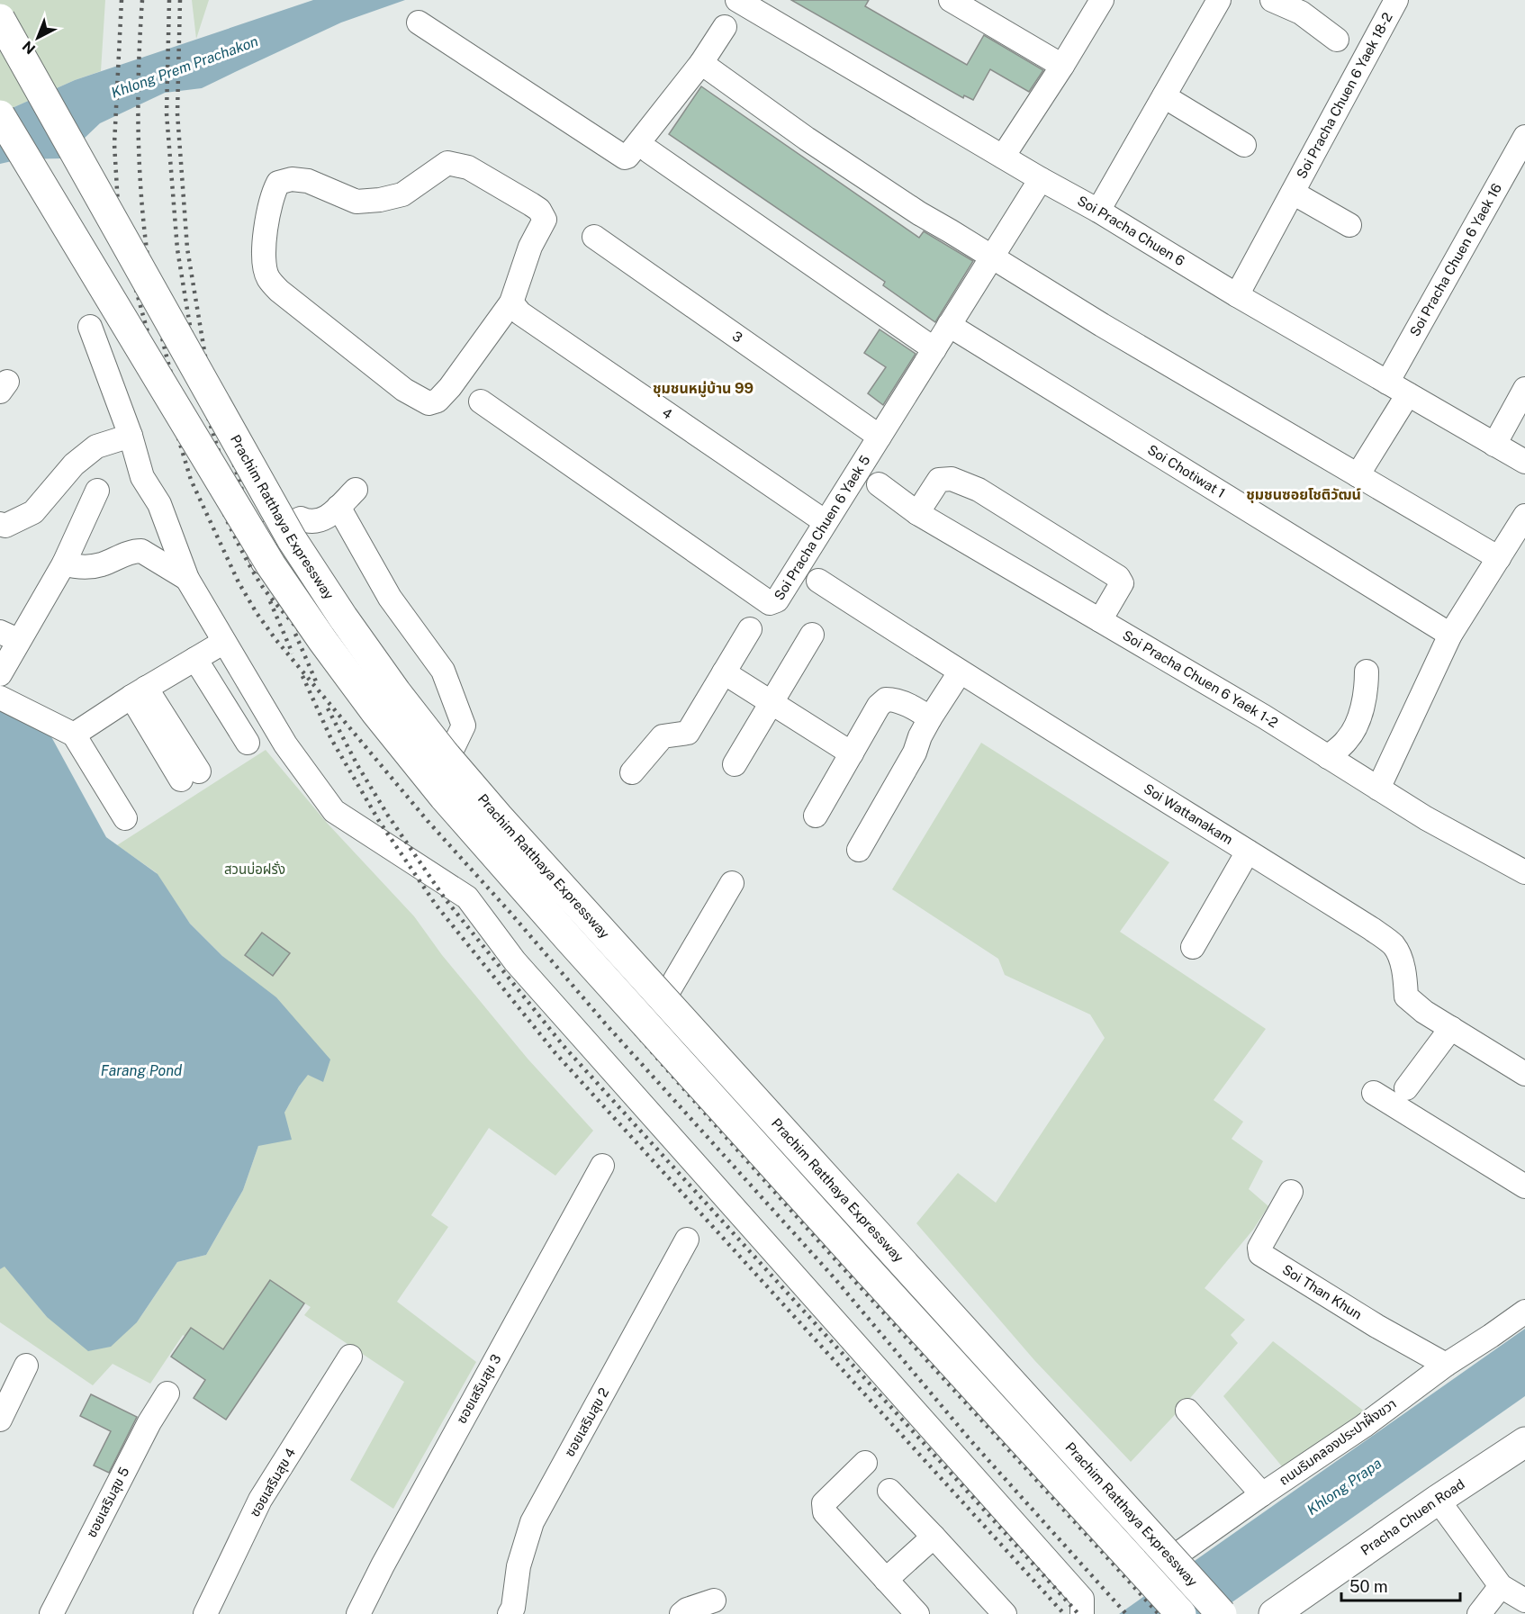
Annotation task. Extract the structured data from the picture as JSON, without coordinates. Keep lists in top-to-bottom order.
{
  "streets": {
    "main road": ["Prachim Ratthaya Expressway", "Pracha Chuen Road"],
    "street": [
      "Soi Pracha Chuen 6 Yaek 18-2",
      "Soi Pracha Chuen 6",
      "Soi Pracha Chuen 6 Yaek 16",
      "3",
      "4",
      "Soi Chotiwat 1",
      "Soi Pracha Chuen 6 Yaek 5",
      "Soi Pracha Chuen 6 Yaek 1-2",
      "Soi Wattanakam",
      "Soi Than Khun",
      "ซอยเสริมสุข 3",
      "ซอยเสริมสุข 2",
      "ถนนริมคลองประปาฝั่งขวา",
      "ซอยเสริมสุข 4",
      "ซอยเสริมสุข 5"
    ]
  },
  "crossings": [
    ["Soi Pracha Chuen 6 Yaek 18-2", "Soi Pracha Chuen 6"],
    ["Soi Pracha Chuen 6", "Soi Pracha Chuen 6 Yaek 16"],
    ["Soi Pracha Chuen 6", "Soi Pracha Chuen 6 Yaek 5"],
    ["3", "Soi Pracha Chuen 6 Yaek 5"],
    ["4", "Soi Pracha Chuen 6 Yaek 5"],
    ["Soi Chotiwat 1", "Soi Pracha Chuen 6 Yaek 5"],
    ["Soi Than Khun", "ถนนริมคลองประปาฝั่งขวา"]
  ],
  "districts": ["ชุมชนหมู่บ้าน 99", "ชุมชนซอยโชติวัฒน์"],
  "water": ["Khlong Prem Prachakon", "Farang Pond", "Khlong Prapa"],
  "parks": ["สวนบ่อฝรั่ง"],
  "scale_bar": "50 m",
  "north": "bottom left"
}
